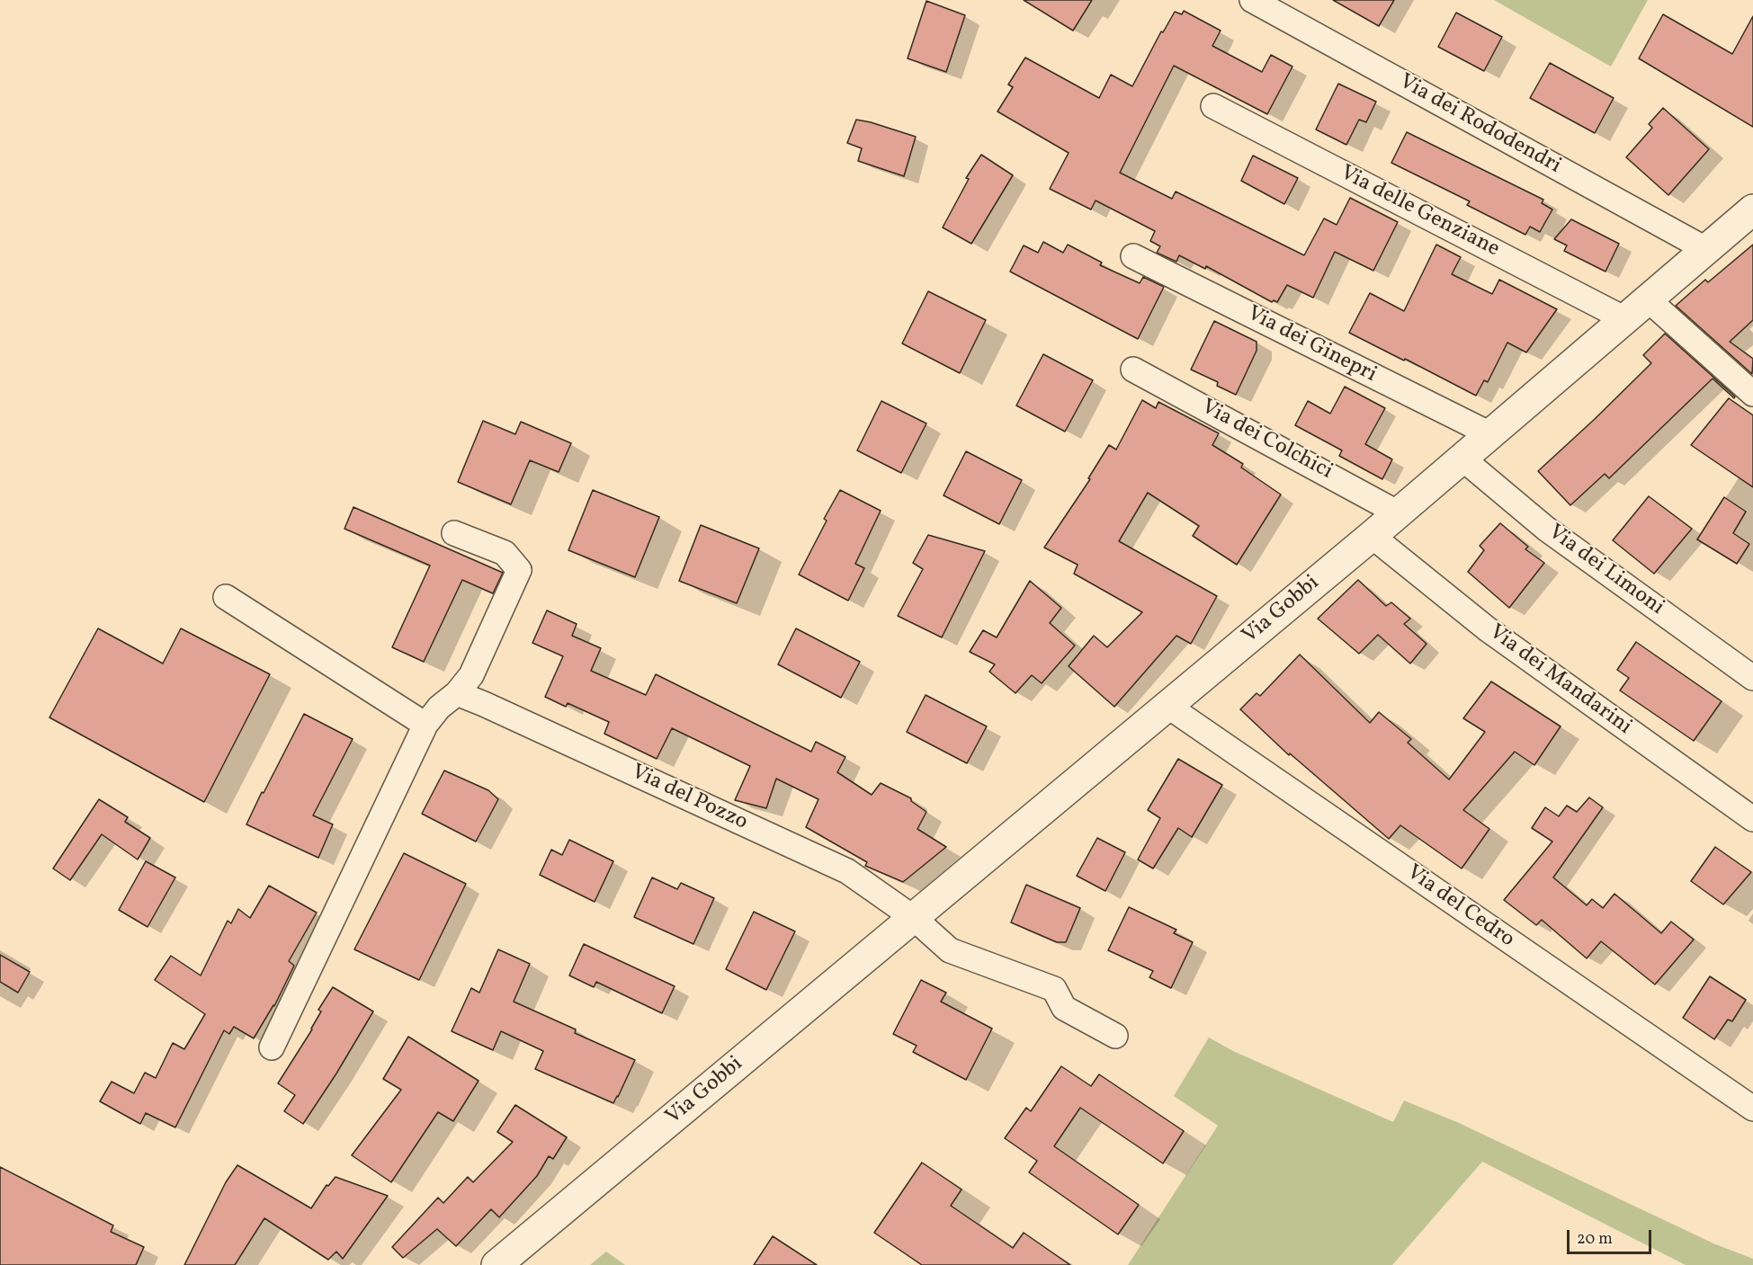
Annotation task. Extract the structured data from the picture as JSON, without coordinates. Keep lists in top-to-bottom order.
{
  "streets": {
    "street": [
      "Via dei Rododendri",
      "Via delle Genziane",
      "Via dei Ginepri",
      "Via dei Colchici",
      "Via dei Limoni",
      "Via Gobbi",
      "Via dei Mandarini",
      "Via del Pozzo",
      "Via del Cedro"
    ]
  },
  "crossings": [
    ["Via dei Rododendri", "Via Gobbi"],
    ["Via delle Genziane", "Via Gobbi"],
    ["Via dei Ginepri", "Via Gobbi"],
    ["Via dei Colchici", "Via Gobbi"],
    ["Via dei Limoni", "Via Gobbi"],
    ["Via Gobbi", "Via dei Mandarini"],
    ["Via Gobbi", "Via del Pozzo"],
    ["Via Gobbi", "Via del Cedro"]
  ],
  "scale_bar": "20 m"
}
